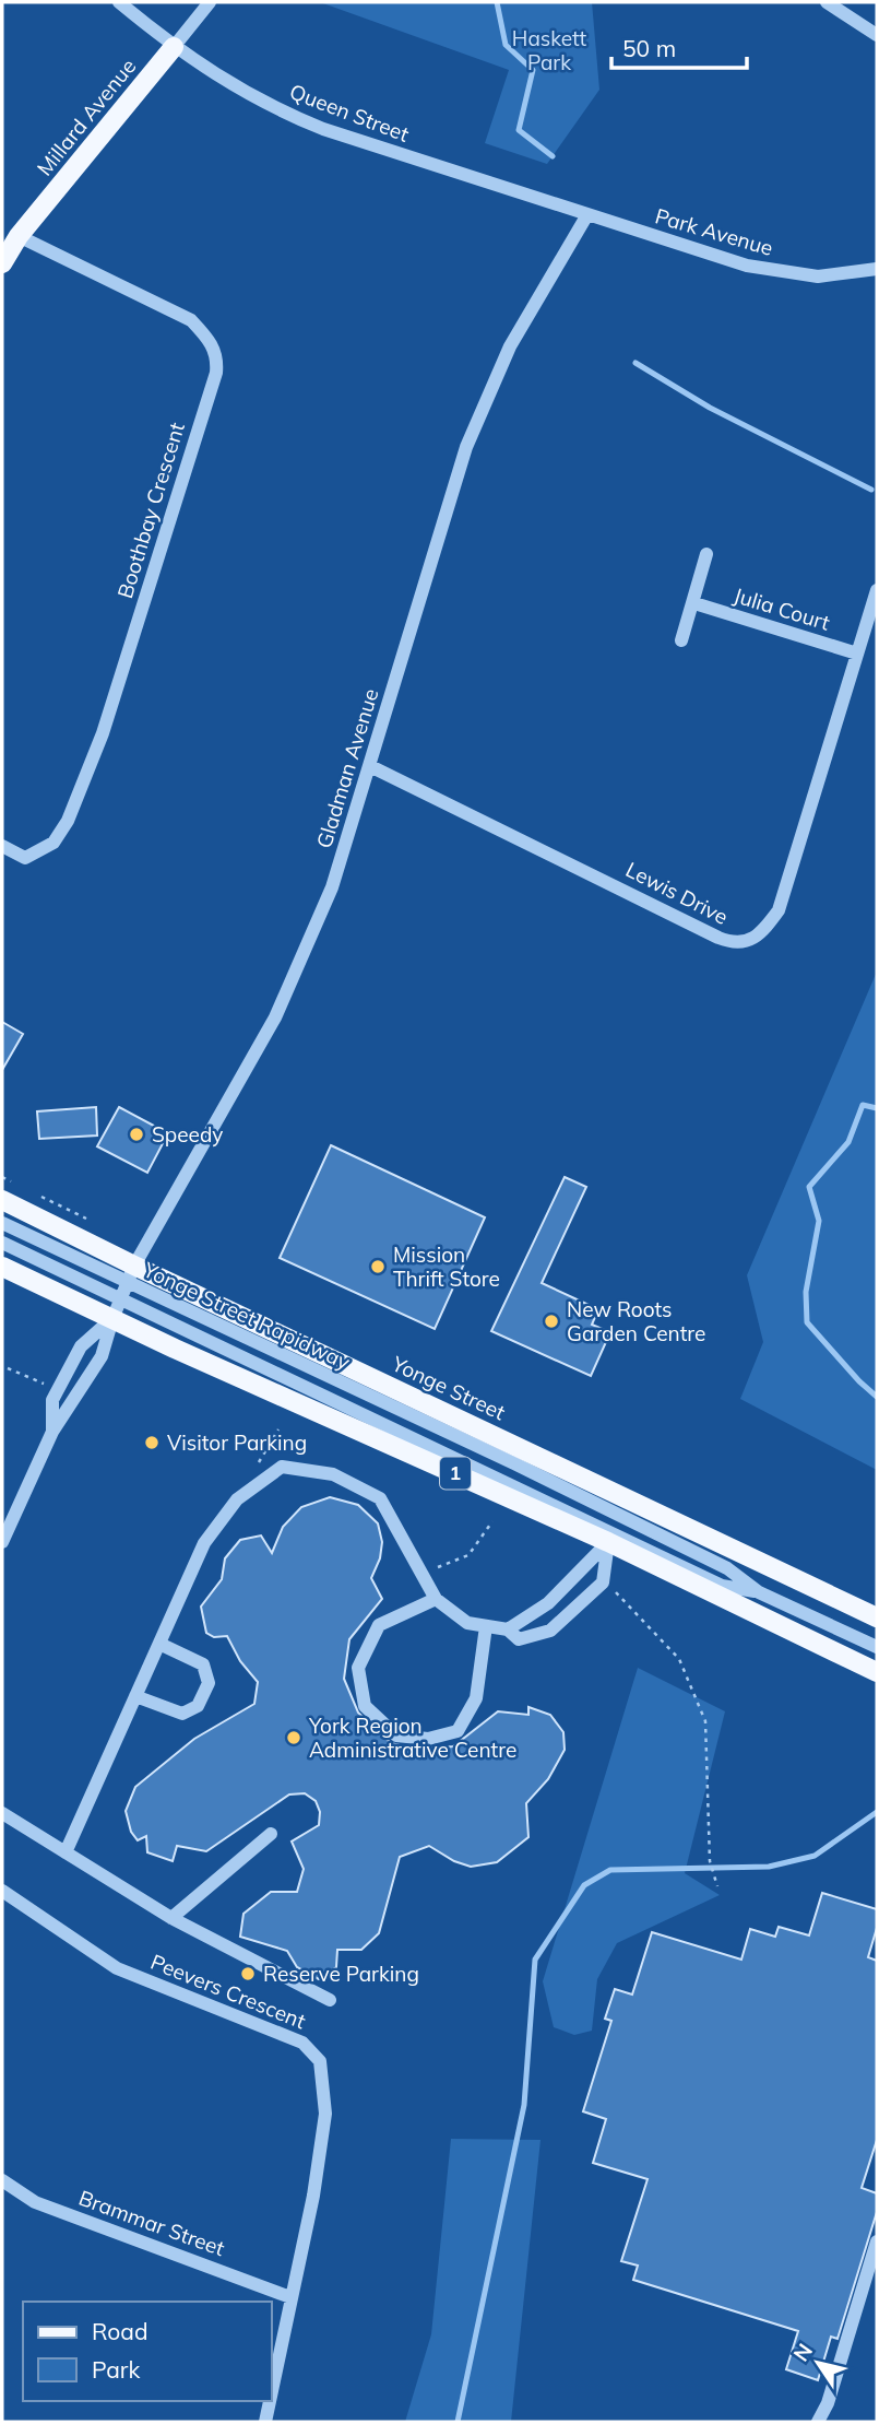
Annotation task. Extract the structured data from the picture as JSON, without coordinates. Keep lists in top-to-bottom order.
{
  "streets": {
    "main road": ["Millard Avenue", "Yonge Street", "1"],
    "street": [
      "Queen Street",
      "Park Avenue",
      "Boothbay Crescent",
      "Julia Court",
      "Gladman Avenue",
      "Lewis Drive",
      "Yonge Street Rapidway",
      "Peevers Crescent",
      "Brammar Street"
    ]
  },
  "crossings": [
    ["Queen Street", "Millard Avenue"],
    ["Queen Street", "Park Avenue"],
    ["Queen Street", "Gladman Avenue"],
    ["Millard Avenue", "Boothbay Crescent"],
    ["Park Avenue", "Gladman Avenue"],
    ["Julia Court", "Lewis Drive"],
    ["Gladman Avenue", "Lewis Drive"],
    ["Gladman Avenue", "Yonge Street Rapidway"],
    ["Gladman Avenue", "Yonge Street"],
    ["Gladman Avenue", "1"],
    ["Yonge Street Rapidway", "Yonge Street"],
    ["Peevers Crescent", "Brammar Street"]
  ],
  "parks": ["Haskett Park"],
  "places": [
    "Speedy",
    "Mission Thrift Store",
    "New Roots Garden Centre",
    "Visitor Parking",
    "York Region Administrative Centre",
    "Reserve Parking"
  ],
  "legend": ["Road", "Park"],
  "scale_bar": "50 m",
  "north": "top left"
}
